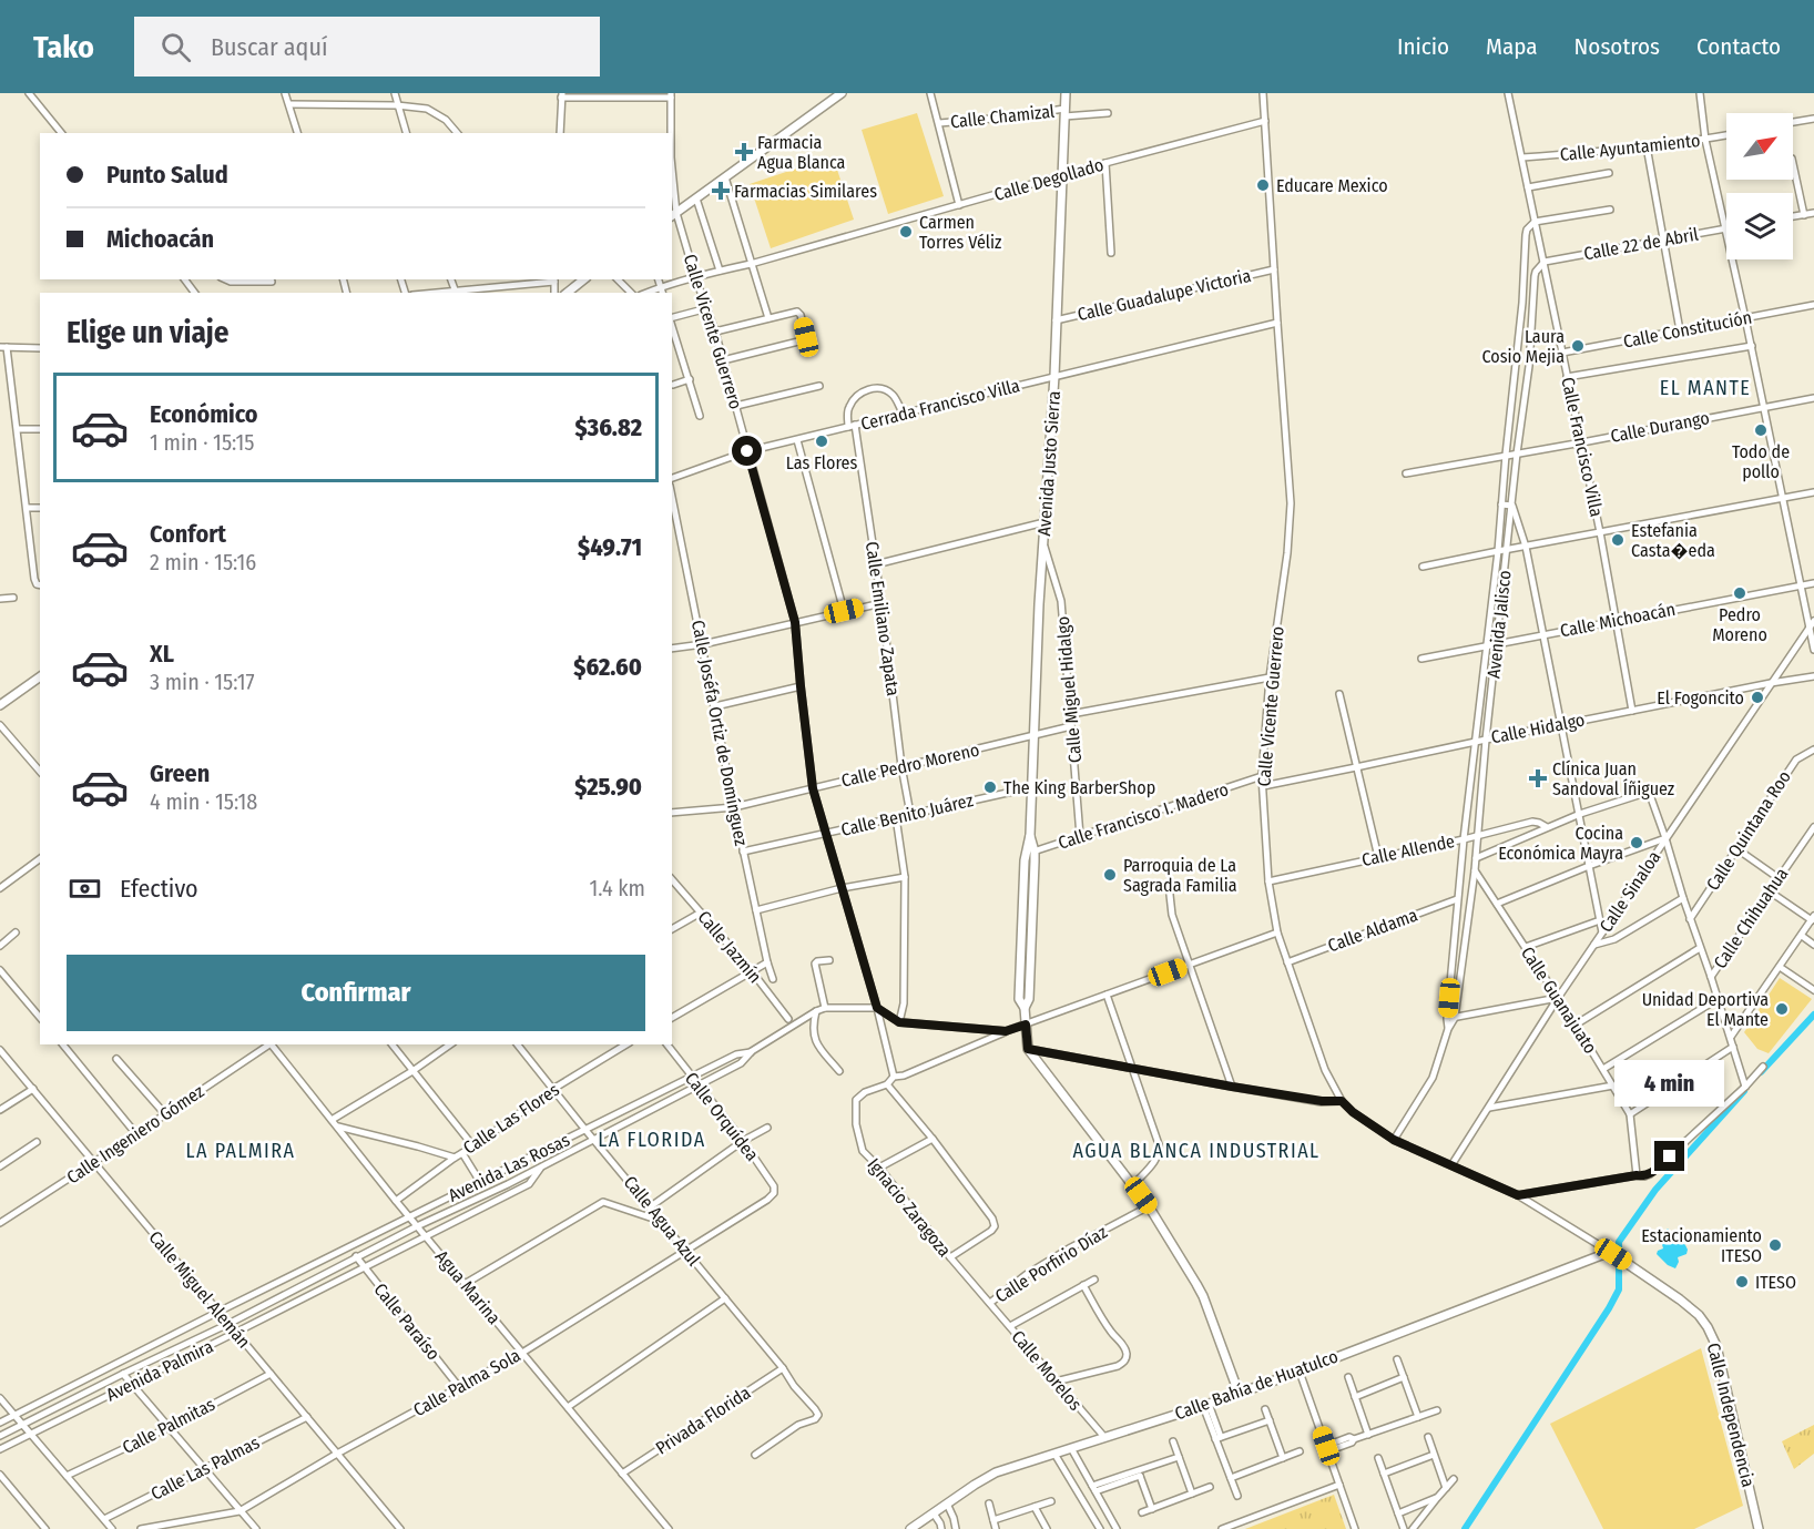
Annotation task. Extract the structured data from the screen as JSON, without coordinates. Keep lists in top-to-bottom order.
{
  "streets": {
    "street": [
      "Calle Chamizal",
      "Calle Ayuntamiento",
      "Calle Degollado",
      "Calle 22 de Abril",
      "Calle Guadalupe Victoria",
      "Calle Constitución",
      "Calle Vicente Guerrero",
      "Cerrada Francisco Villa",
      "Calle Durango",
      "Calle Francisco Villa",
      "Avenida Justo Sierra",
      "Calle Emiliano Zapata",
      "Calle Michoacán",
      "Avenida Jalisco",
      "Calle Miguel Hidalgo",
      "Calle Hidalgo",
      "Calle Joséfa Ortiz de Domínguez",
      "Calle Pedro Moreno",
      "Calle Benito Juárez",
      "Calle Francisco I. Madero",
      "Calle Quintana Roo",
      "Calle Allende",
      "Calle Sinaloa",
      "Calle Chihuahua",
      "Calle Aldama",
      "Calle Jazmín",
      "Calle Guanajuato",
      "Calle Orquídea",
      "Calle Las Flores",
      "Calle Ingeniero Gómez",
      "Avenida Las Rosas",
      "Ignacio Zaragoza",
      "Calle Agua Azul",
      "Calle Porfirio Díaz",
      "Agua Marina",
      "Calle Miguel Alemán",
      "Calle Paraíso",
      "Avenida Palmira",
      "Calle Morelos",
      "Calle Palma Sola",
      "Calle Bahía de Huatulco",
      "Calle Independencia",
      "Privada Florida",
      "Calle Palmitas",
      "Calle Las Palmas"
    ]
  },
  "crossings": [
    ["Calle Chamizal", "Avenida Justo Sierra"],
    ["Calle Ayuntamiento", "Avenida Jalisco"],
    ["Calle Degollado", "Calle Vicente Guerrero"],
    ["Calle Degollado", "Avenida Justo Sierra"],
    ["Calle 22 de Abril", "Calle Francisco Villa"],
    ["Calle 22 de Abril", "Avenida Jalisco"],
    ["Calle Guadalupe Victoria", "Calle Vicente Guerrero"],
    ["Calle Guadalupe Victoria", "Avenida Justo Sierra"],
    ["Calle Constitución", "Calle Francisco Villa"],
    ["Calle Vicente Guerrero", "Cerrada Francisco Villa"],
    ["Calle Vicente Guerrero", "Avenida Jalisco"],
    ["Calle Vicente Guerrero", "Calle Hidalgo"],
    ["Calle Vicente Guerrero", "Calle Pedro Moreno"],
    ["Calle Vicente Guerrero", "Calle Benito Juárez"],
    ["Calle Vicente Guerrero", "Calle Francisco I. Madero"],
    ["Calle Vicente Guerrero", "Calle Allende"],
    ["Calle Vicente Guerrero", "Calle Sinaloa"],
    ["Calle Vicente Guerrero", "Calle Aldama"],
    ["Calle Vicente Guerrero", "Avenida Las Rosas"],
    ["Calle Vicente Guerrero", "Calle Bahía de Huatulco"],
    ["Calle Vicente Guerrero", "Calle Independencia"],
    ["Cerrada Francisco Villa", "Avenida Justo Sierra"],
    ["Cerrada Francisco Villa", "Calle Emiliano Zapata"],
    ["Calle Durango", "Calle Francisco Villa"],
    ["Calle Durango", "Avenida Jalisco"],
    ["Calle Francisco Villa", "Calle Michoacán"],
    ["Calle Francisco Villa", "Avenida Jalisco"],
    ["Calle Francisco Villa", "Calle Hidalgo"],
    ["Avenida Justo Sierra", "Calle Miguel Hidalgo"],
    ["Avenida Justo Sierra", "Calle Pedro Moreno"],
    ["Avenida Justo Sierra", "Calle Benito Juárez"],
    ["Avenida Justo Sierra", "Calle Francisco I. Madero"],
    ["Calle Emiliano Zapata", "Calle Pedro Moreno"],
    ["Calle Emiliano Zapata", "Calle Benito Juárez"],
    ["Calle Michoacán", "Avenida Jalisco"],
    ["Avenida Jalisco", "Calle Hidalgo"],
    ["Avenida Jalisco", "Calle Allende"],
    ["Avenida Jalisco", "Calle Aldama"],
    ["Avenida Jalisco", "Calle Guanajuato"],
    ["Calle Miguel Hidalgo", "Calle Pedro Moreno"],
    ["Calle Miguel Hidalgo", "Calle Francisco I. Madero"],
    ["Calle Hidalgo", "Calle Sinaloa"],
    ["Calle Joséfa Ortiz de Domínguez", "Calle Pedro Moreno"],
    ["Calle Joséfa Ortiz de Domínguez", "Calle Benito Juárez"],
    ["Calle Quintana Roo", "Calle Sinaloa"],
    ["Calle Allende", "Calle Sinaloa"],
    ["Calle Sinaloa", "Calle Guanajuato"],
    ["Calle Orquídea", "Avenida Las Rosas"],
    ["Calle Orquídea", "Calle Palma Sola"],
    ["Calle Las Flores", "Calle Agua Azul"],
    ["Calle Las Flores", "Agua Marina"],
    ["Calle Ingeniero Gómez", "Calle Miguel Alemán"],
    ["Avenida Las Rosas", "Calle Agua Azul"],
    ["Avenida Las Rosas", "Agua Marina"],
    ["Avenida Las Rosas", "Avenida Palmira"],
    ["Ignacio Zaragoza", "Calle Porfirio Díaz"],
    ["Ignacio Zaragoza", "Calle Morelos"],
    ["Calle Agua Azul", "Calle Palma Sola"],
    ["Calle Agua Azul", "Privada Florida"],
    ["Calle Porfirio Díaz", "Calle Morelos"],
    ["Agua Marina", "Avenida Palmira"],
    ["Agua Marina", "Calle Palma Sola"],
    ["Agua Marina", "Privada Florida"],
    ["Calle Miguel Alemán", "Avenida Palmira"],
    ["Calle Miguel Alemán", "Calle Palma Sola"],
    ["Calle Miguel Alemán", "Calle Palmitas"],
    ["Calle Miguel Alemán", "Calle Las Palmas"],
    ["Calle Paraíso", "Avenida Palmira"],
    ["Calle Paraíso", "Calle Palma Sola"],
    ["Calle Morelos", "Calle Bahía de Huatulco"]
  ],
  "districts": [
    "EL MANTE",
    "LA FLORIDA",
    "LA PALMIRA",
    "AGUA BLANCA INDUSTRIAL"
  ],
  "places": {
    "health": ["Farmacia Agua Blanca", "Farmacias Similares", "Clínica Juan Sandoval Íñiguez"],
    "other": [
      "Educare Mexico",
      "Carmen Torres Véliz",
      "Laura Cosio Mejia",
      "Todo de pollo",
      "Las Flores",
      "Estefania Casta�eda",
      "Pedro Moreno",
      "El Fogoncito",
      "The King BarberShop",
      "Cocina Económica Mayra",
      "Parroquia de La Sagrada Familia",
      "Unidad Deportiva El Mante",
      "Estacionamiento ITESO",
      "ITESO"
    ]
  },
  "north": "top right",
  "page": {
    "header": "Tako",
    "search": "Buscar aquí",
    "nav": [
      "Inicio",
      "Mapa",
      "Nosotros",
      "Contacto"
    ],
    "banner": ["Punto Salud", "Michoacán"],
    "heading": "Elige un viaje",
    "list": [
      {
        "name": "Económico",
        "note": "1 min · 15:15",
        "value": "$36.82"
      },
      {
        "name": "Confort",
        "note": "2 min · 15:16",
        "value": "$49.71"
      },
      {
        "name": "XL",
        "note": "3 min · 15:17",
        "value": "$62.60"
      },
      {
        "name": "Green",
        "note": "4 min · 15:18",
        "value": "$25.90"
      }
    ],
    "pay": ["Efectivo", "1.4 km"],
    "buttons": "Confirmar",
    "bubble": "4 min"
  }
}
